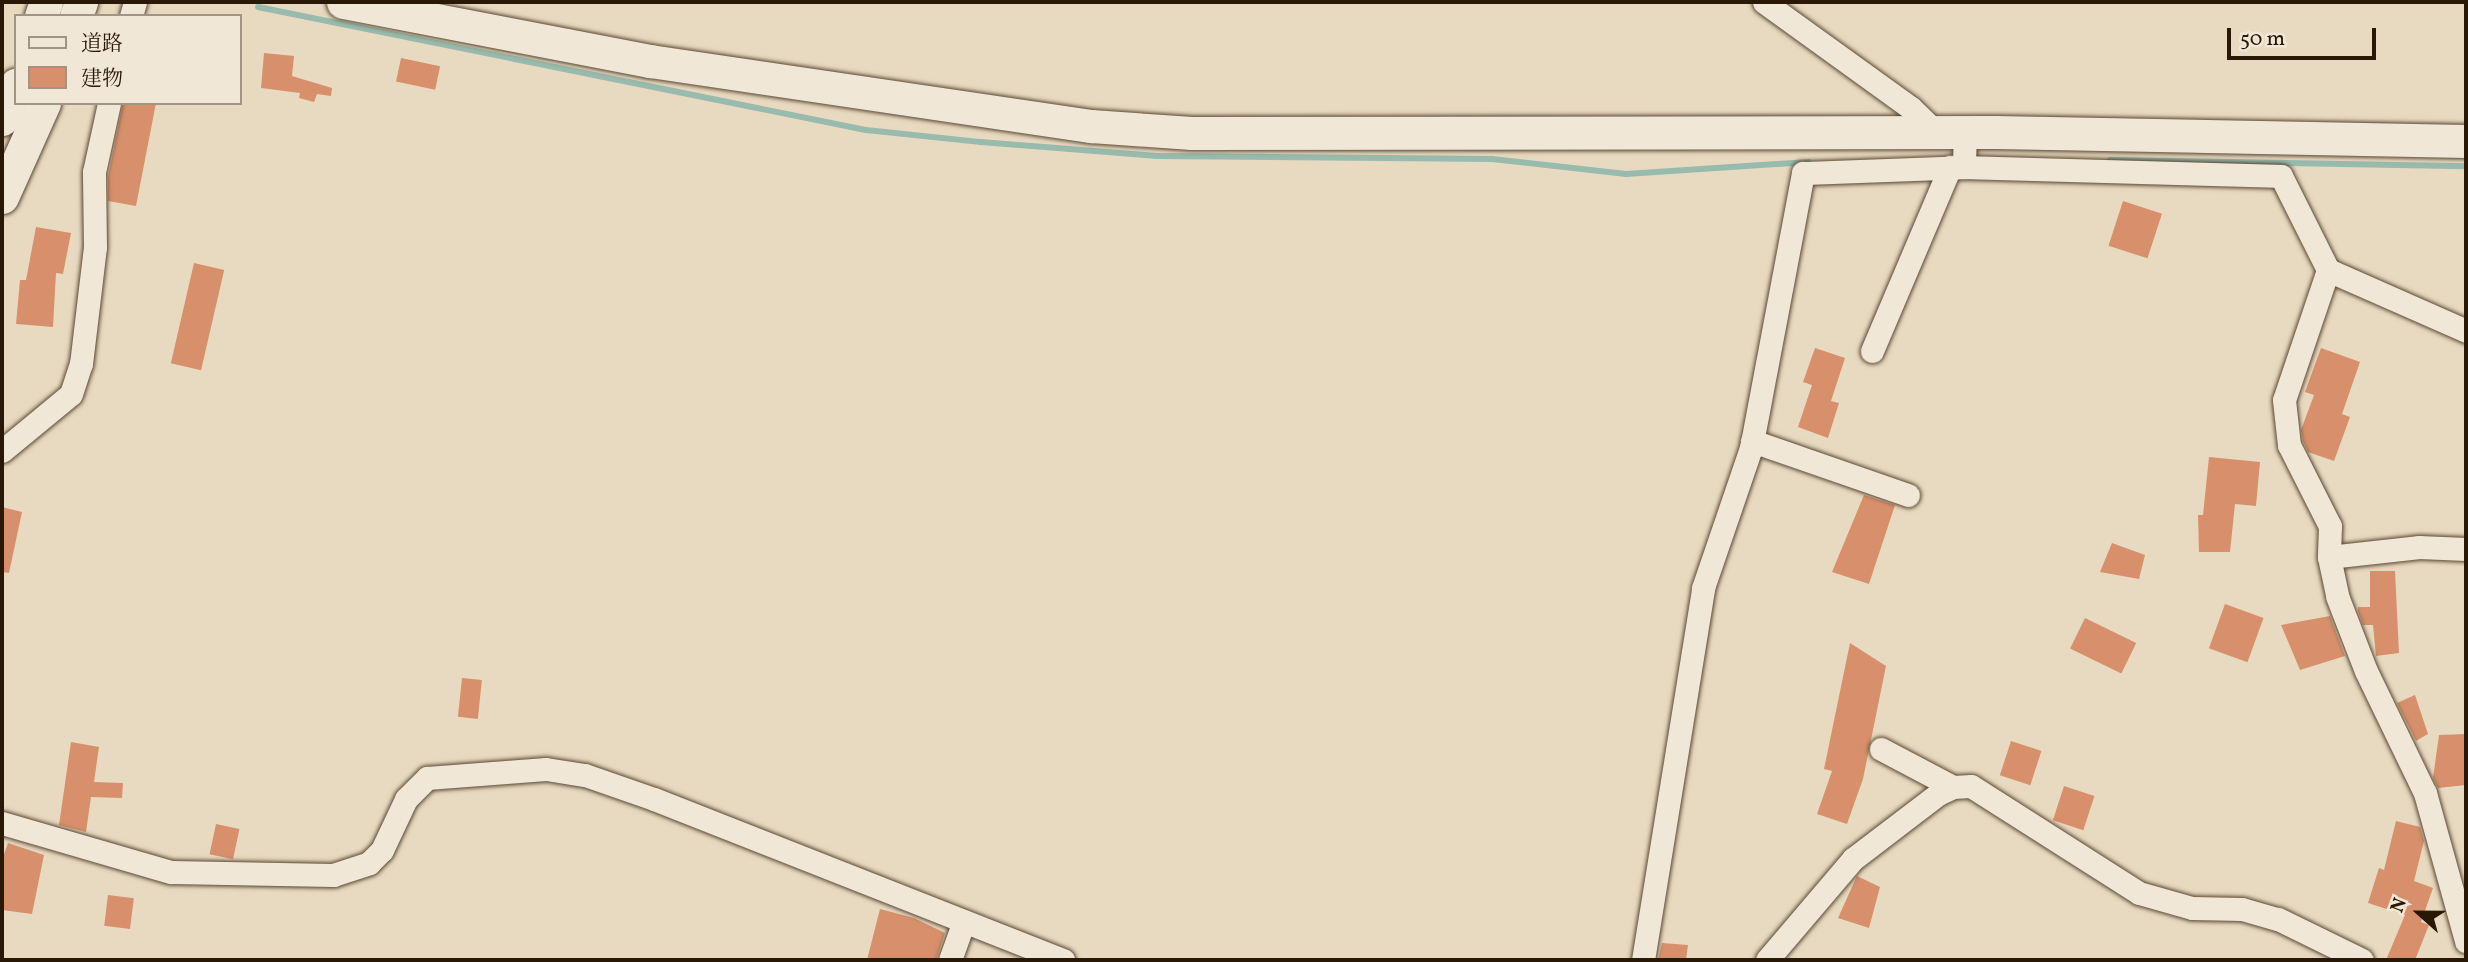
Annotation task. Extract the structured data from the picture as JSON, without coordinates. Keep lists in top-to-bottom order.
{
  "legend": ["道路", "建物"],
  "scale_bar": "50 m",
  "north": "left"
}
